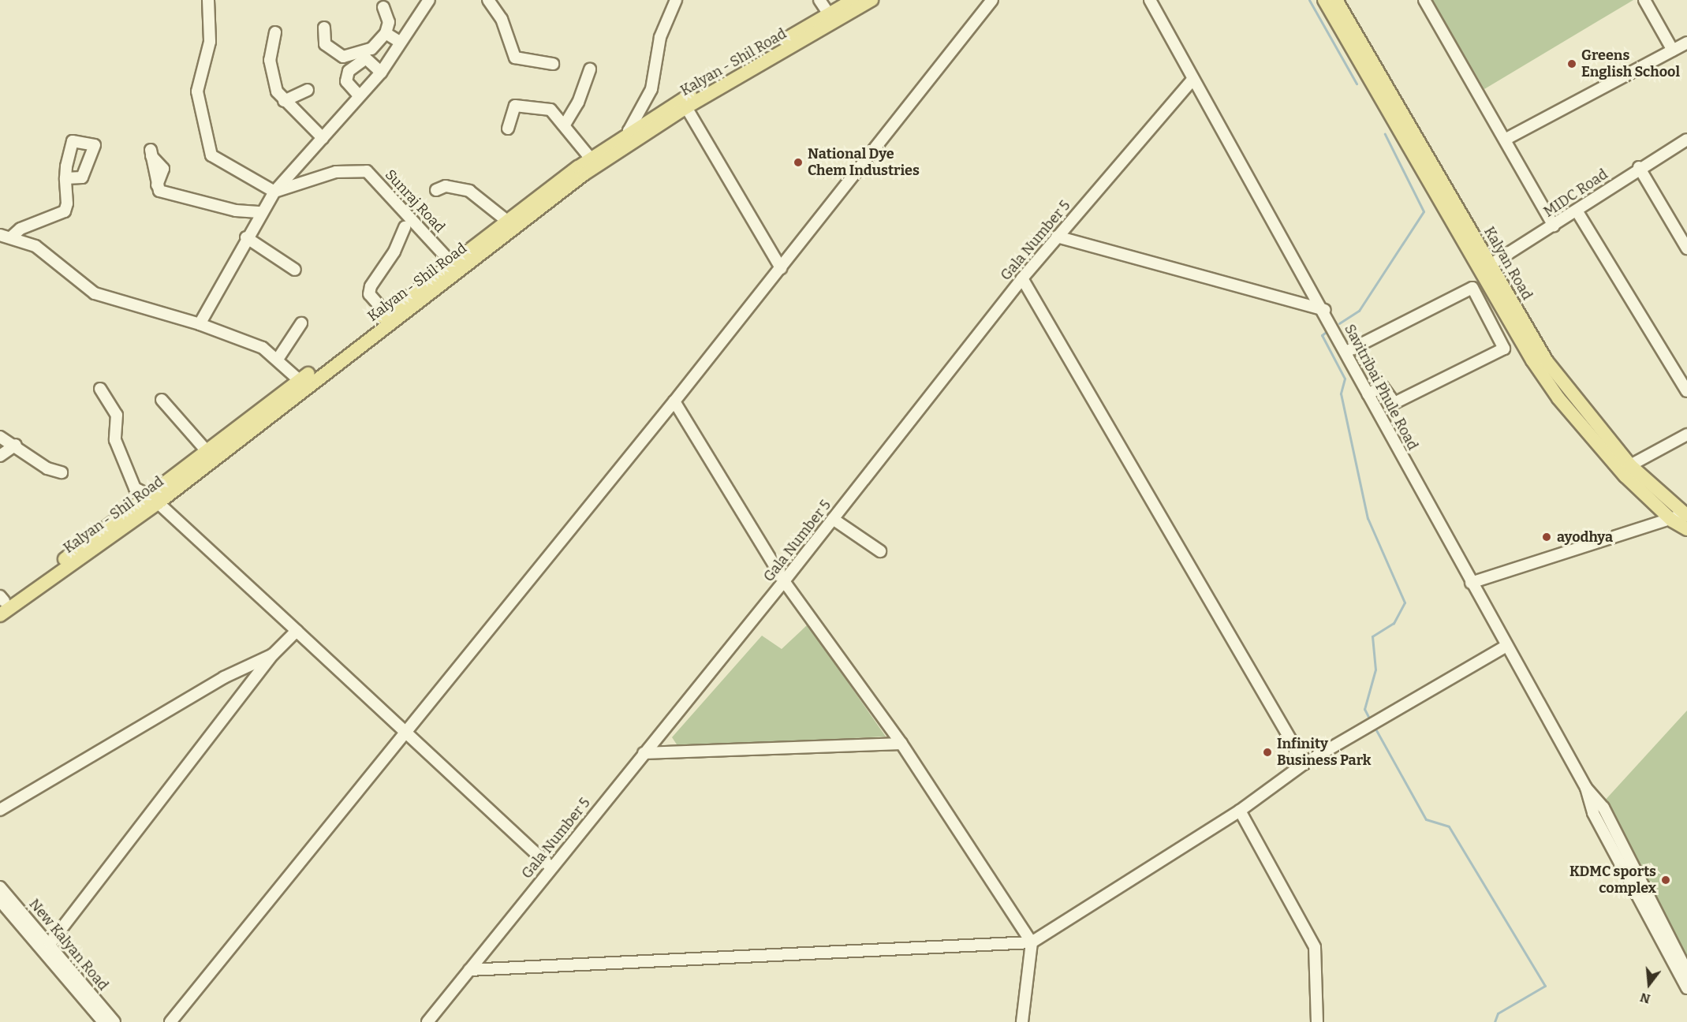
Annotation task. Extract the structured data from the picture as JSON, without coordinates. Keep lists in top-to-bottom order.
{
  "streets": {
    "main road": ["Kalyan - Shil Road", "Kalyan Road"],
    "street": [
      "MIDC Road",
      "Sunraj Road",
      "Gala Number 5",
      "Savitribai Phule Road",
      "New Kalyan Road"
    ]
  },
  "crossings": [
    ["Kalyan - Shil Road", "Sunraj Road"],
    ["MIDC Road", "Kalyan Road"],
    ["Gala Number 5", "Savitribai Phule Road"]
  ],
  "places": [
    "Greens English School",
    "National Dye Chem Industries",
    "ayodhya",
    "Infinity Business Park",
    "KDMC sports complex"
  ],
  "north": "bottom"
}
